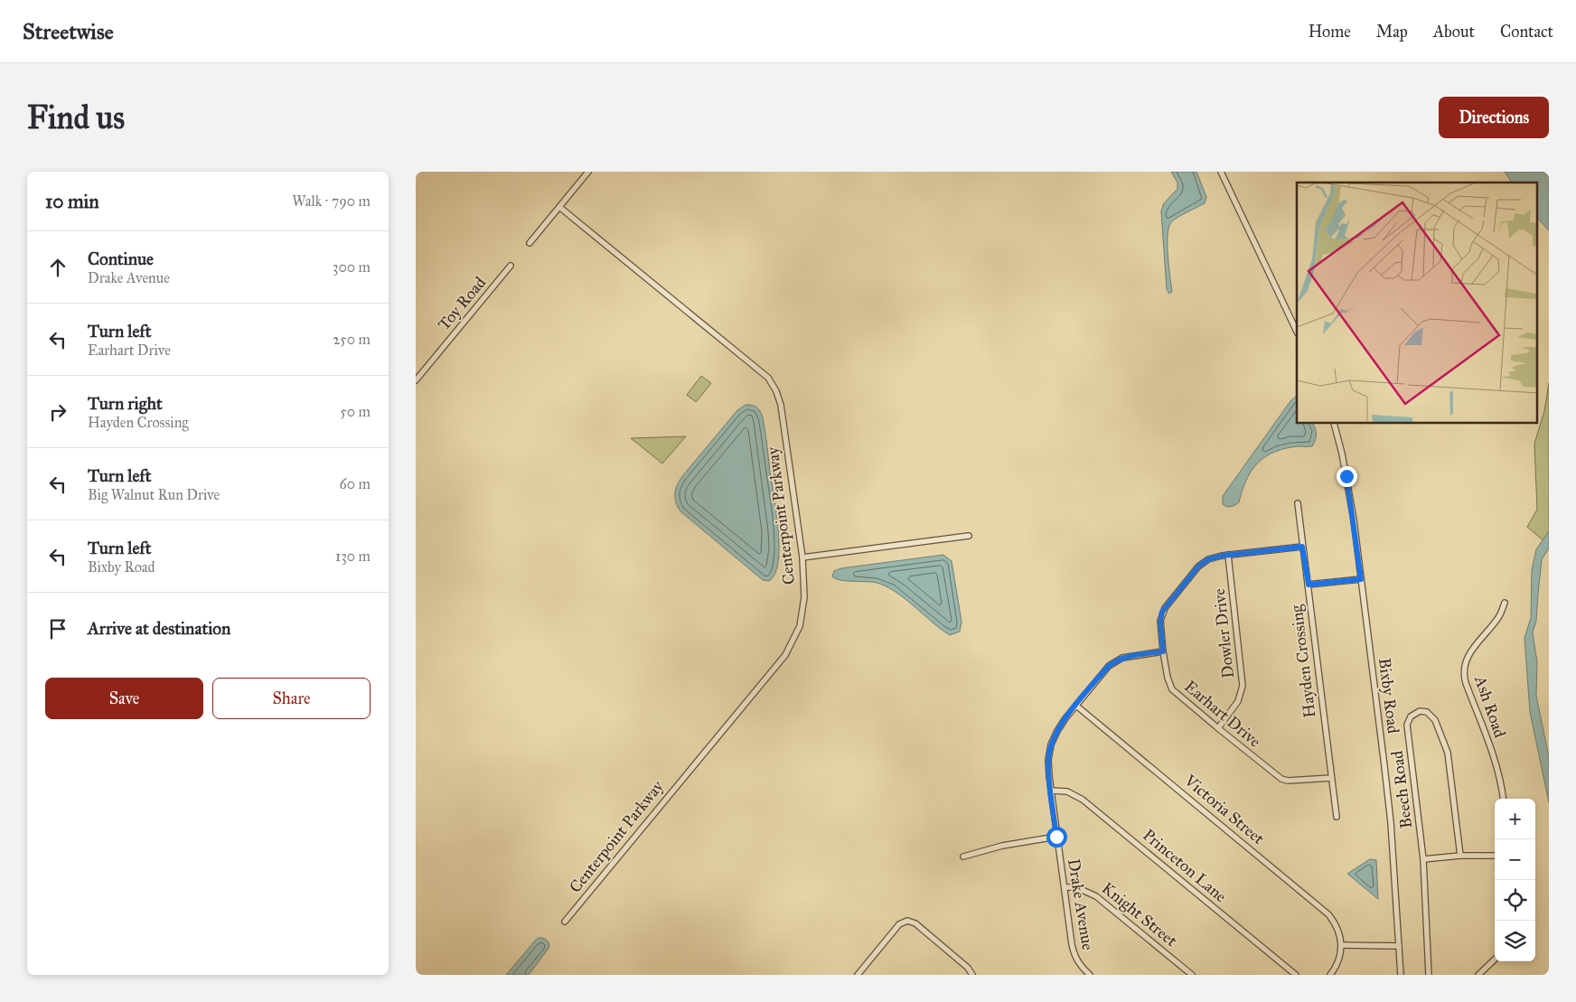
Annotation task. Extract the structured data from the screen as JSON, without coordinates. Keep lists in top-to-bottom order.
{
  "streets": {
    "street": [
      "Toy Road",
      "Centerpoint Parkway",
      "Dowler Drive",
      "Hayden Crossing",
      "Bixby Road",
      "Ash Road",
      "Earhart Drive",
      "Beech Road",
      "Victoria Street",
      "Princeton Lane",
      "Drake Avenue",
      "Knight Street"
    ]
  },
  "crossings": [
    ["Dowler Drive", "Earhart Drive"],
    ["Hayden Crossing", "Earhart Drive"],
    ["Earhart Drive", "Drake Avenue"],
    ["Victoria Street", "Drake Avenue"],
    ["Princeton Lane", "Drake Avenue"],
    ["Drake Avenue", "Knight Street"]
  ],
  "page": {
    "header": "Streetwise",
    "nav": [
      "Home",
      "Map",
      "About",
      "Contact"
    ],
    "buttons": [
      "Directions",
      ["Save", "Share"]
    ],
    "title": "Find us",
    "heading": ["10 min", "Walk · 790 m"],
    "list": [
      ["Continue", "Drake Avenue", "300 m"],
      ["Turn left", "Earhart Drive", "250 m"],
      ["Turn right", "Hayden Crossing", "50 m"],
      ["Turn left", "Big Walnut Run Drive", "60 m"],
      ["Turn left", "Bixby Road", "130 m"],
      "Arrive at destination"
    ],
    "map_buttons": ["+", "−"]
  }
}
